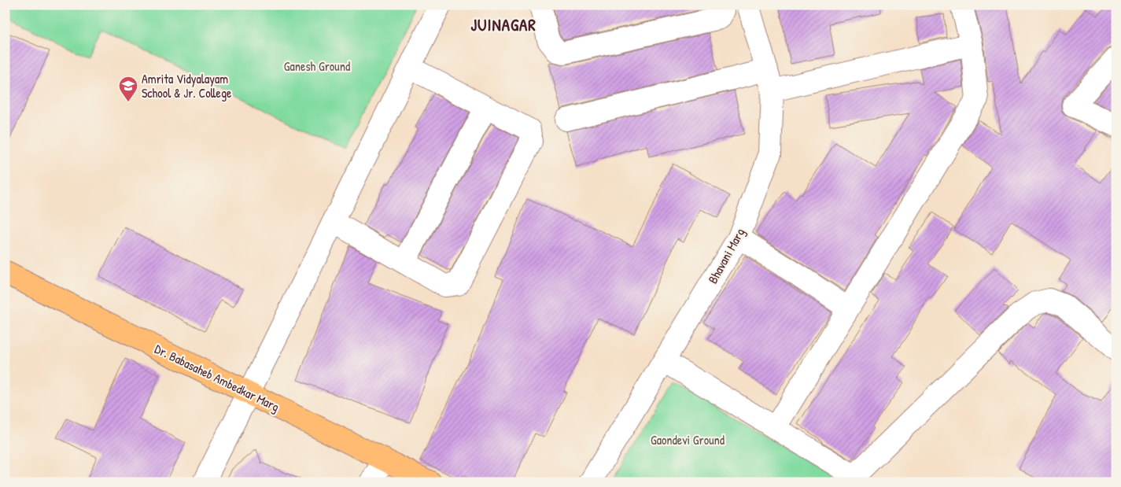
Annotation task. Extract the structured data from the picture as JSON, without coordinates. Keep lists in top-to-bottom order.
{
  "streets": {
    "main road": ["Dr. Babasaheb Ambedkar Marg"],
    "street": ["Bhavani Marg"]
  },
  "districts": ["JUINAGAR"],
  "parks": ["Ganesh Ground", "Gaondevi Ground"],
  "places": {
    "school or university": ["Amrita Vidyalayam School & Jr. College"]
  }
}
